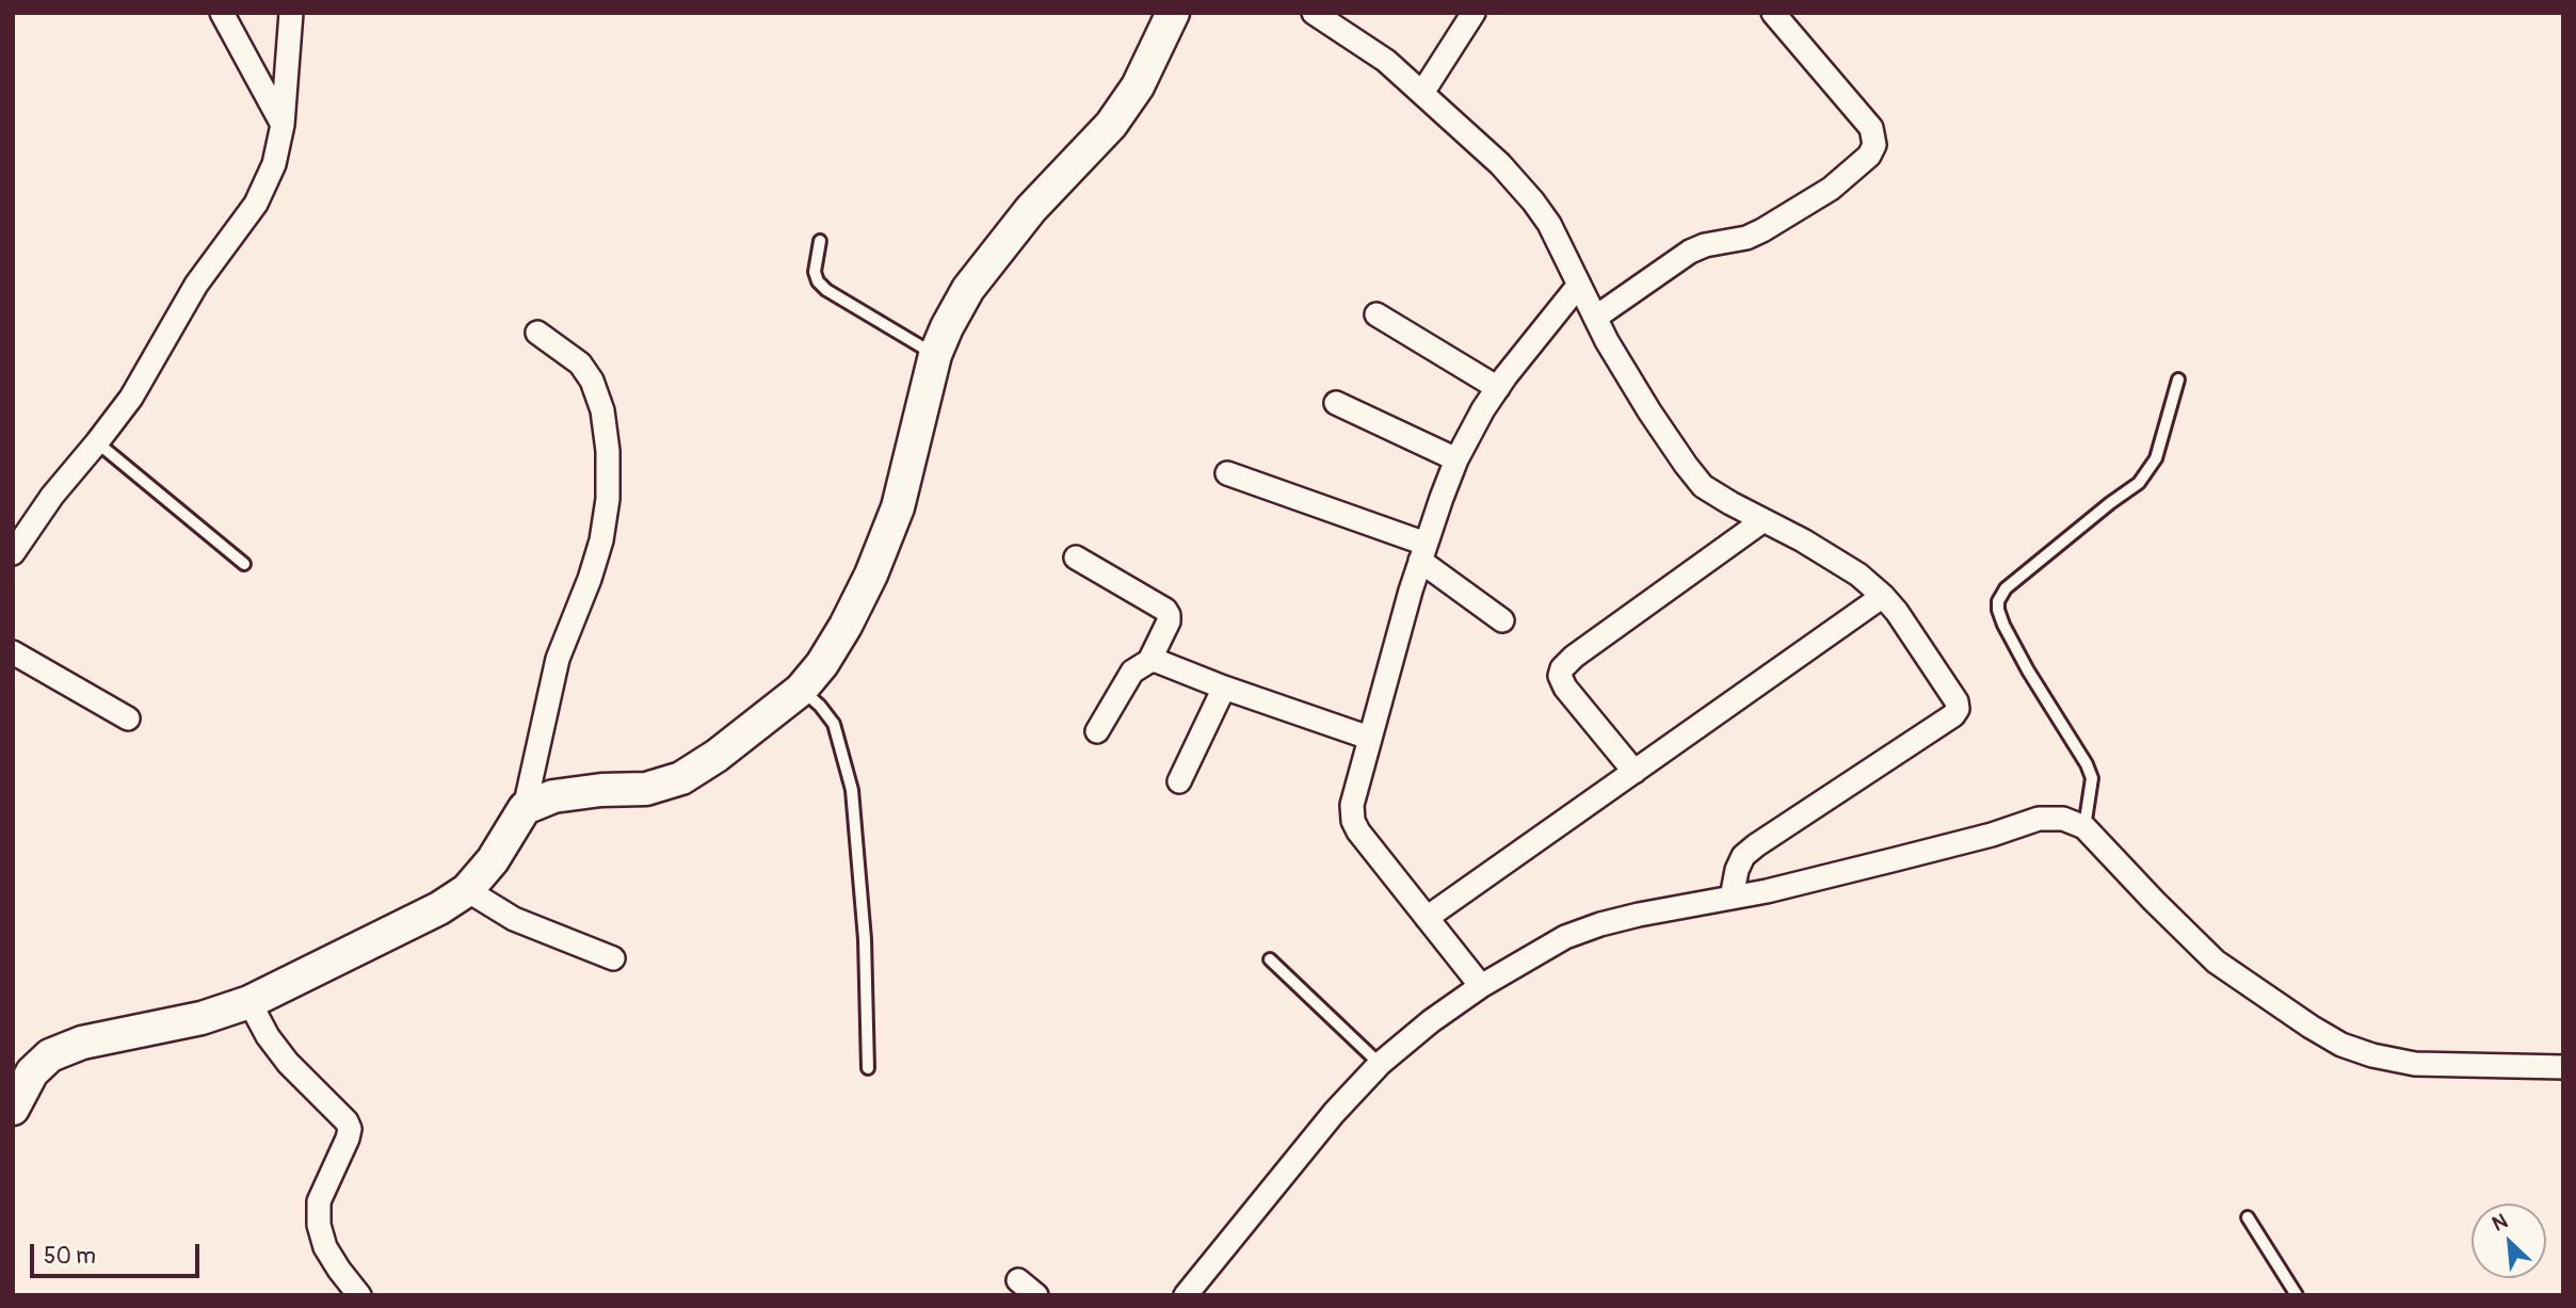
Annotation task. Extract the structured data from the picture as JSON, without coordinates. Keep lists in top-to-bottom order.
{
  "scale_bar": "50 m",
  "north": "top left"
}
